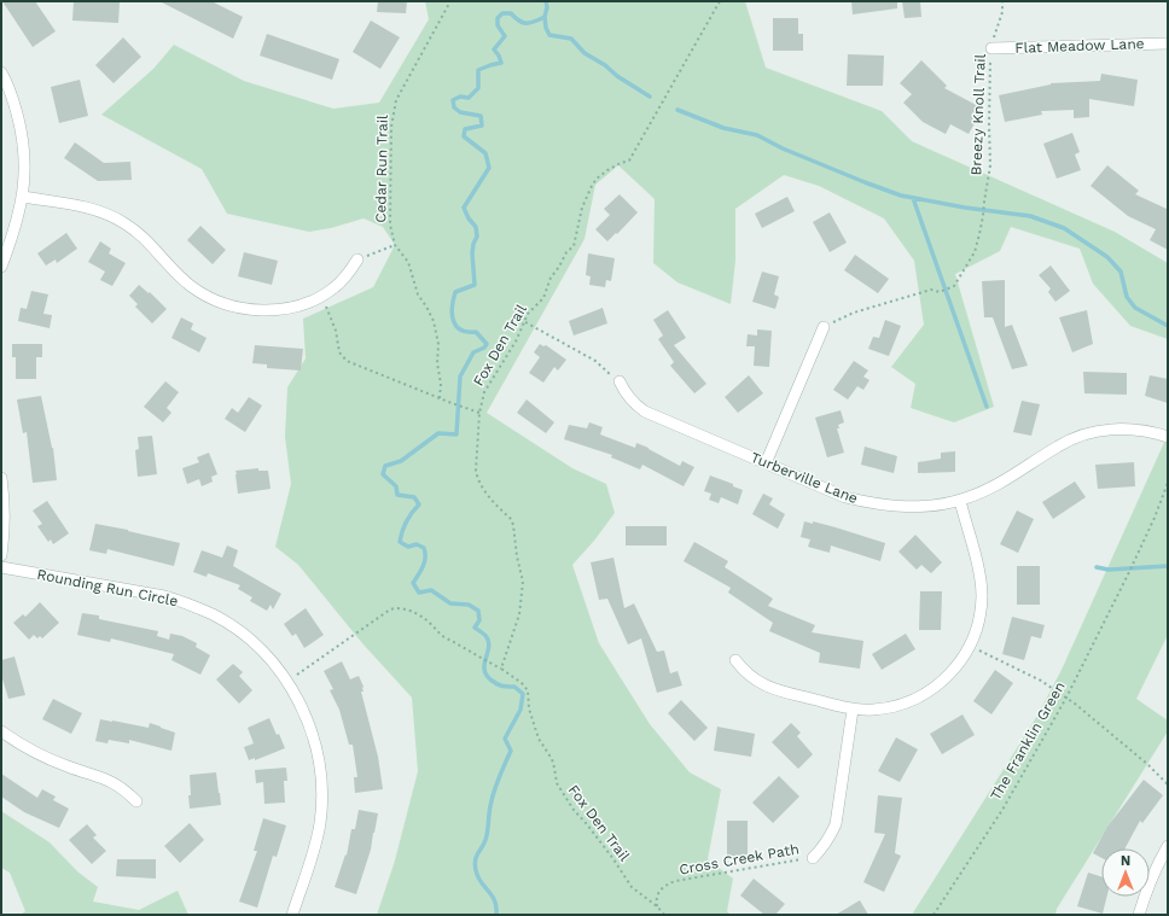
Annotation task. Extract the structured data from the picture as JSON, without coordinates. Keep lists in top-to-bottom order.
{
  "streets": {
    "street": ["Flat Meadow Lane", "Turberville Lane", "Rounding Run Circle"],
    "path": [
      "Breezy Knoll Trail",
      "Cedar Run Trail",
      "Fox Den Trail",
      "The Franklin Green",
      "Cross Creek Path"
    ]
  },
  "crossings": [
    ["Flat Meadow Lane", "Breezy Knoll Trail"],
    ["Fox Den Trail", "Cross Creek Path"]
  ],
  "north": "top"
}
